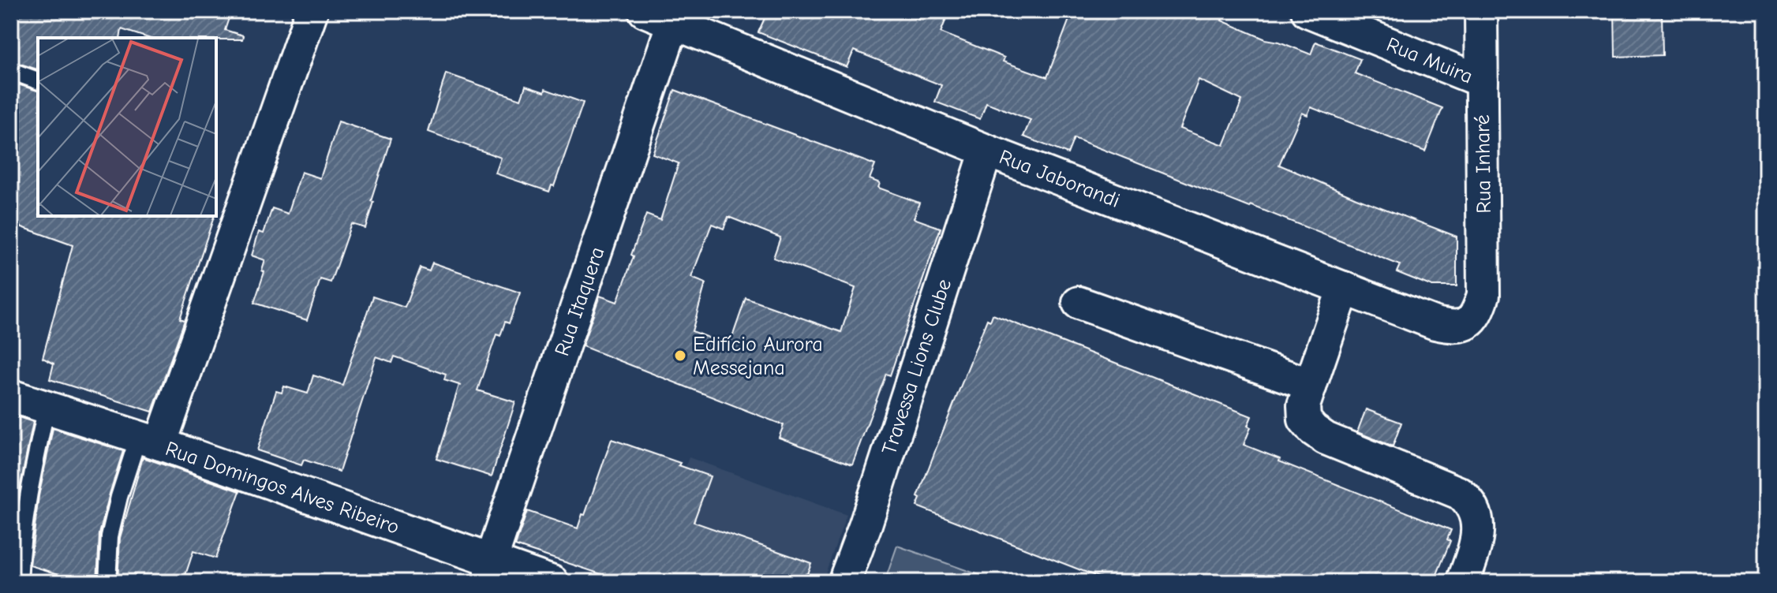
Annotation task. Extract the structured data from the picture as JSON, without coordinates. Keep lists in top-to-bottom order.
{
  "streets": {
    "street": [
      "Rua Muira",
      "Rua Inharé",
      "Rua Jaborandi",
      "Rua Itaquera",
      "Travessa Lions Clube",
      "Rua Domingos Alves Ribeiro"
    ]
  },
  "crossings": [
    ["Rua Muira", "Rua Inharé"],
    ["Rua Inharé", "Rua Jaborandi"],
    ["Rua Jaborandi", "Rua Itaquera"],
    ["Rua Jaborandi", "Travessa Lions Clube"],
    ["Rua Itaquera", "Rua Domingos Alves Ribeiro"]
  ],
  "places": ["Edifício Aurora Messejana"]
}
